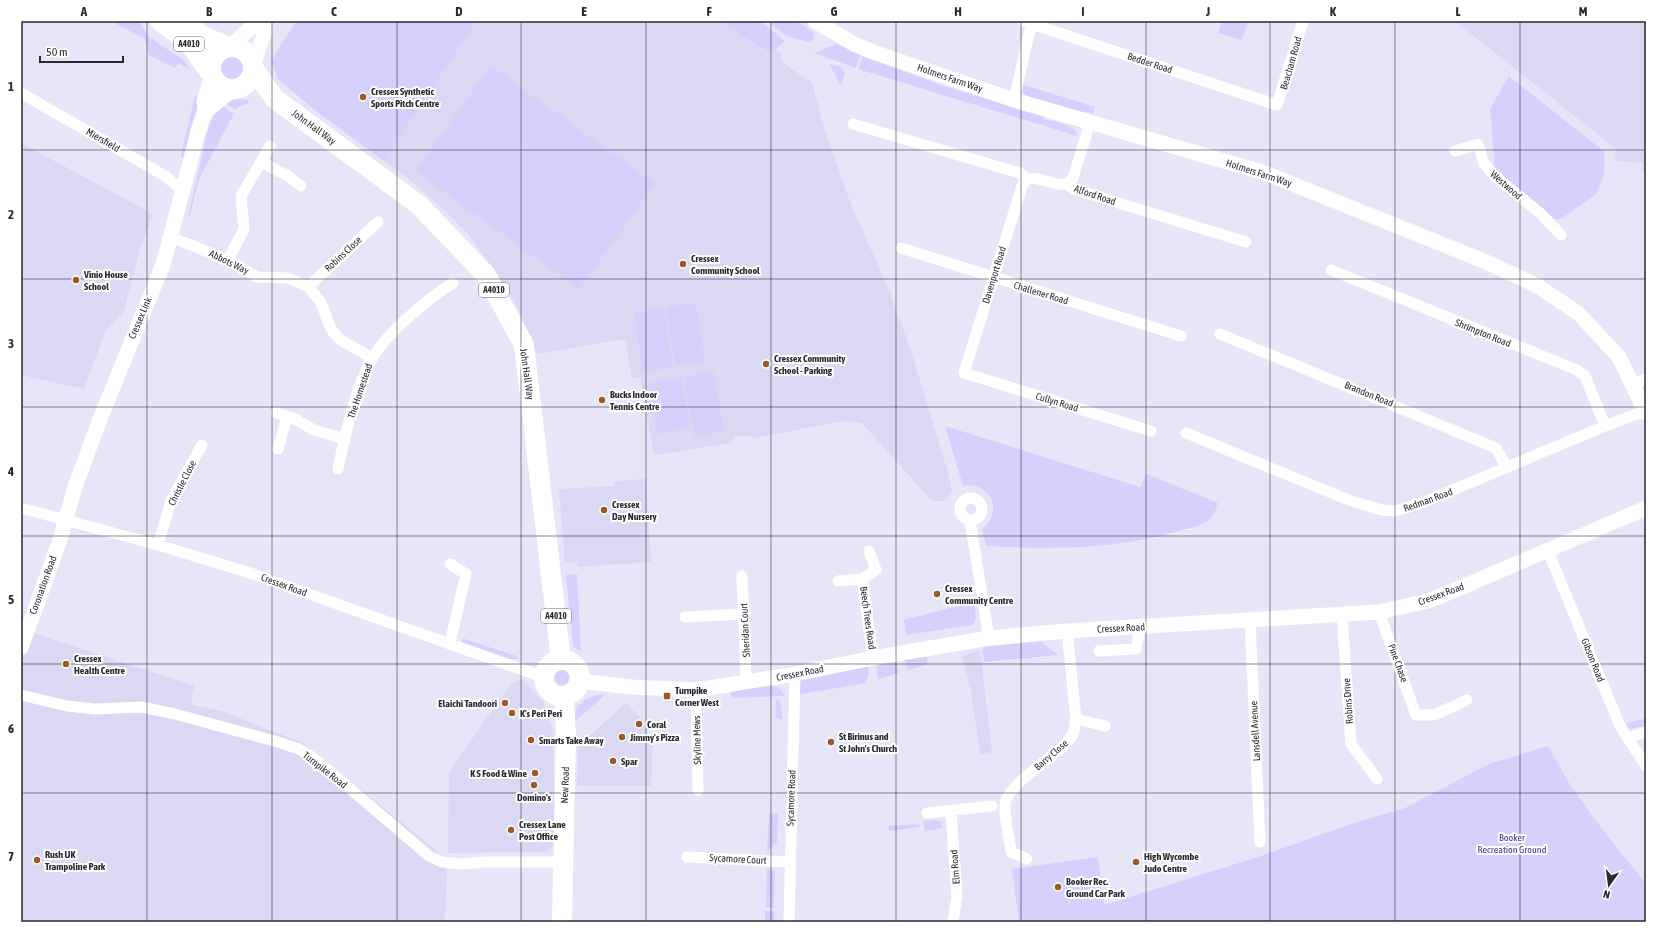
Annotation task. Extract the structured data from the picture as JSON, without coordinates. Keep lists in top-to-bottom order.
{
  "streets": {
    "highway": ["A4010", "John Hall Way", "New Road"],
    "street": [
      "Bedder Road",
      "Beacham Road",
      "Holmers Farm Way",
      "Miersfield",
      "Westwood",
      "Alford Road",
      "Robins Close",
      "Abbots Way",
      "Davenport Road",
      "Challener Road",
      "Cressex Link",
      "Shrimpton Road",
      "The Homestead",
      "Brandon Road",
      "Cullyn Road",
      "Christie Close",
      "Redman Road",
      "Coronation Road",
      "Cressex Road",
      "Beech Trees Road",
      "Sheridan Court",
      "Gibson Road",
      "Pine Chase",
      "Robins Drive",
      "Lansdell Avenue",
      "Skyline Mews",
      "Barry Close",
      "Turnpike Road",
      "Sycamore Road",
      "Sycamore Court",
      "Elm Road"
    ]
  },
  "crossings": [
    ["A4010", "John Hall Way"],
    ["A4010", "Cressex Link"],
    ["Bedder Road", "Beacham Road"],
    ["Holmers Farm Way", "Redman Road"],
    ["John Hall Way", "Cressex Link"],
    ["John Hall Way", "Cressex Road"],
    ["John Hall Way", "New Road"],
    ["Miersfield", "Cressex Link"],
    ["Alford Road", "Davenport Road"],
    ["Robins Close", "Abbots Way"],
    ["Abbots Way", "Cressex Link"],
    ["Abbots Way", "The Homestead"],
    ["Davenport Road", "Challener Road"],
    ["Davenport Road", "Cullyn Road"],
    ["Cressex Link", "Coronation Road"],
    ["Cressex Link", "Cressex Road"],
    ["Shrimpton Road", "Redman Road"],
    ["Brandon Road", "Redman Road"],
    ["Christie Close", "Cressex Road"],
    ["Coronation Road", "Cressex Road"],
    ["Cressex Road", "Beech Trees Road"],
    ["Cressex Road", "Sheridan Court"],
    ["Cressex Road", "Gibson Road"],
    ["Cressex Road", "Pine Chase"],
    ["Cressex Road", "Robins Drive"],
    ["Cressex Road", "Lansdell Avenue"],
    ["Cressex Road", "Skyline Mews"],
    ["Cressex Road", "Barry Close"],
    ["Cressex Road", "New Road"],
    ["Cressex Road", "Sycamore Road"],
    ["Turnpike Road", "New Road"],
    ["Sycamore Road", "Sycamore Court"]
  ],
  "parks": ["Booker Recreation Ground"],
  "places": {
    "other": [
      "Cressex Synthetic Sports Pitch Centre",
      "Cressex Community School",
      "Vinio House School",
      "Cressex Community School - Parking",
      "Bucks Indoor Tennis Centre",
      "Cressex Day Nursery",
      "Cressex Community Centre",
      "Cressex Health Centre",
      "Elaichi Tandoori",
      "K's Peri Peri",
      "Coral",
      "Jimmy's Pizza",
      "Smarts Take Away",
      "St Birinus and St John's Church",
      "Spar",
      "K S Food & Wine",
      "Domino's",
      "Cressex Lane Post Office",
      "Rush UK Trampoline Park",
      "High Wycombe Judo Centre",
      "Booker Rec. Ground Car Park"
    ],
    "transit": ["Turnpike Corner West"]
  },
  "scale_bar": "50 m",
  "north": "bottom",
  "grid": {
    "columns": [
      "A",
      "B",
      "C",
      "D",
      "E",
      "F",
      "G",
      "H",
      "I",
      "J",
      "K",
      "L",
      "M"
    ],
    "rows": [
      "1",
      "2",
      "3",
      "4",
      "5",
      "6",
      "7"
    ]
  }
}
